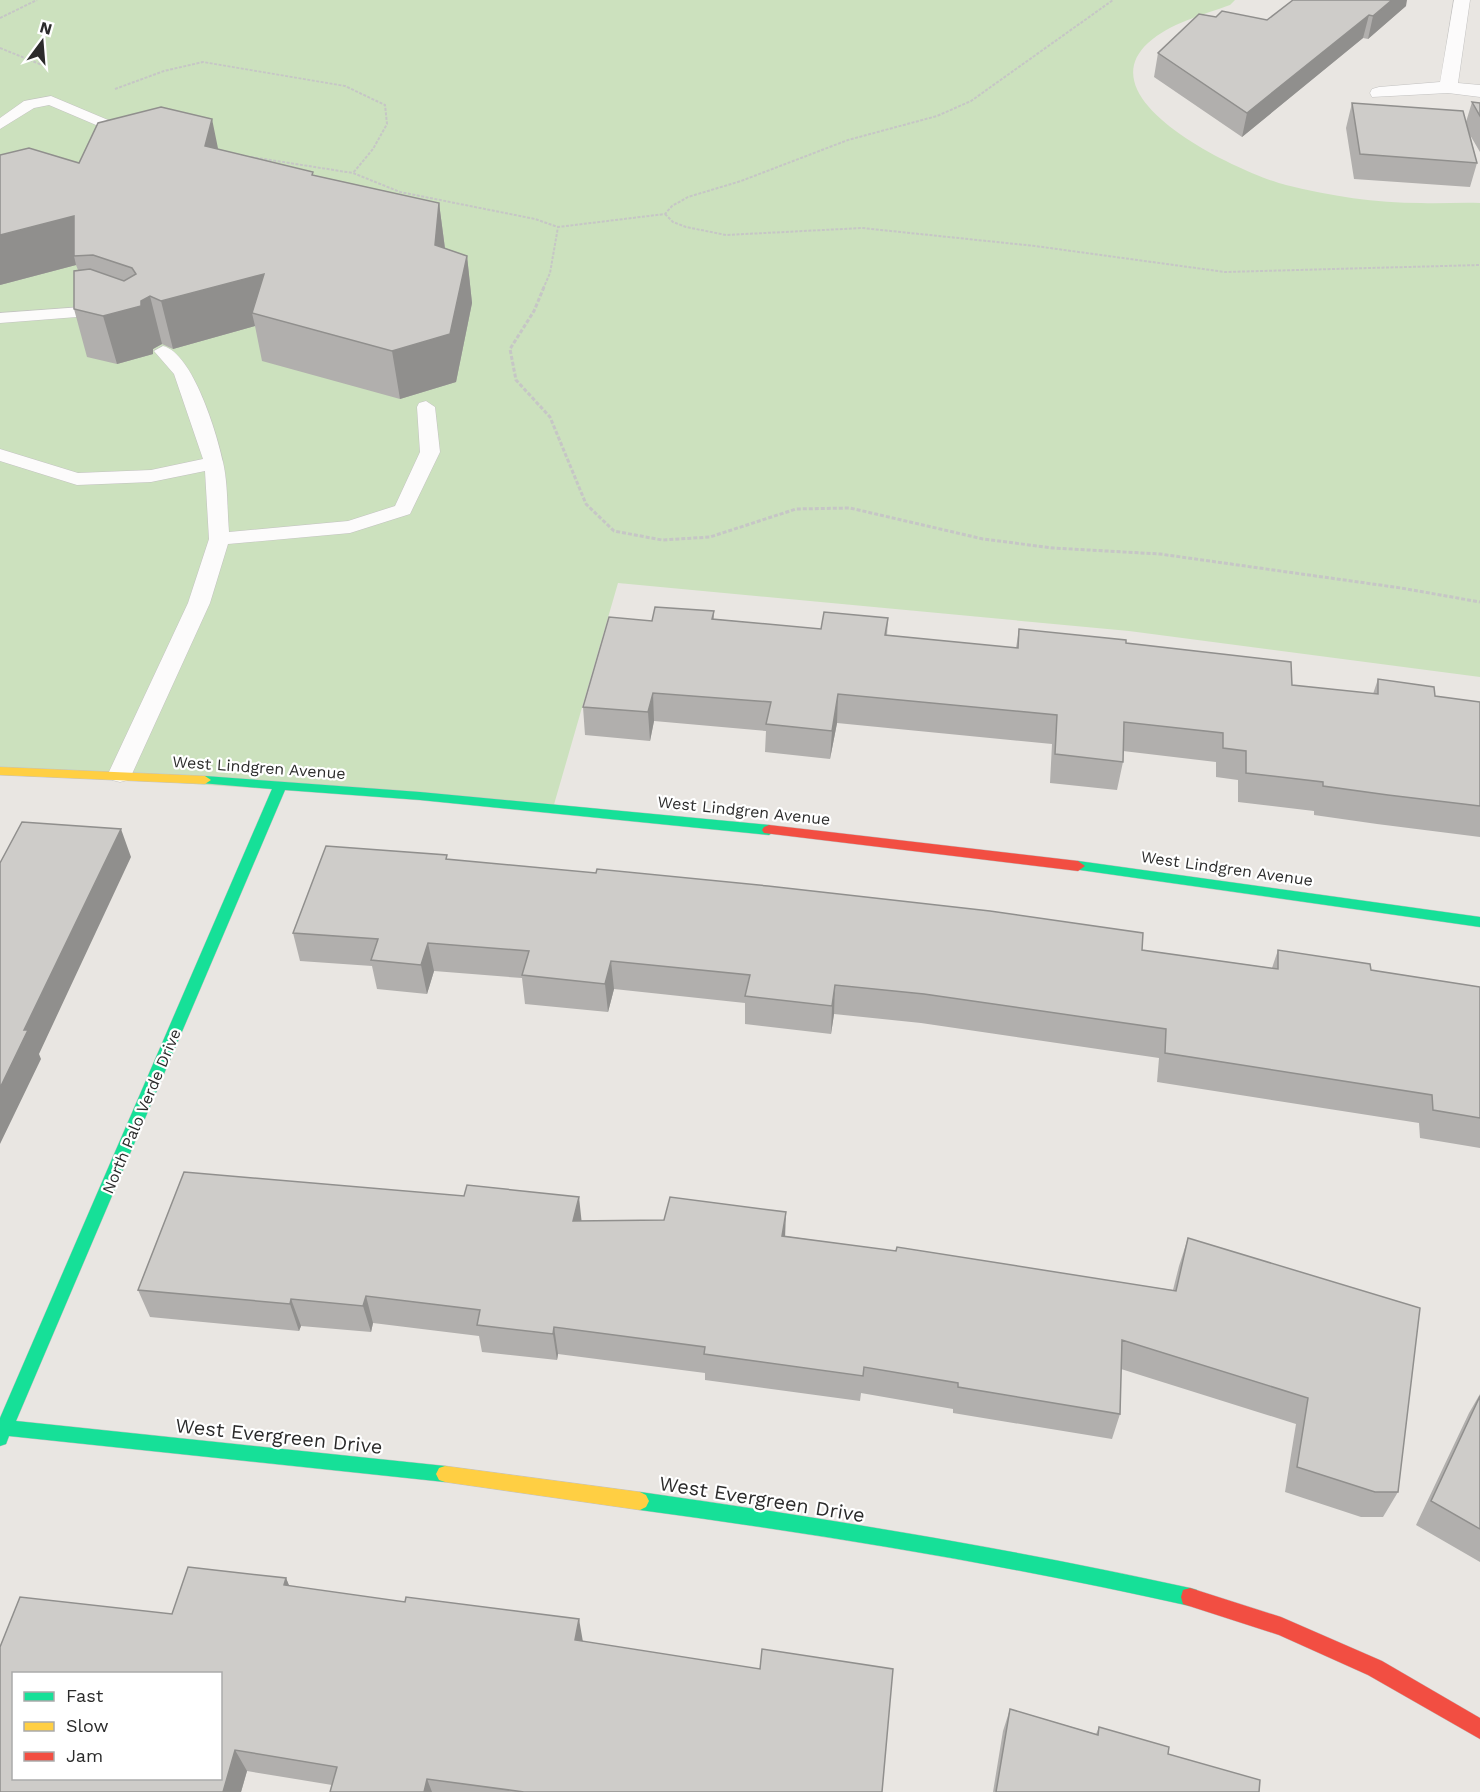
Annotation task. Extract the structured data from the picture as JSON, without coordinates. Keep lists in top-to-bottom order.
{
  "streets": {
    "street": ["West Lindgren Avenue", "North Palo Verde Drive", "West Evergreen Drive"]
  },
  "crossings": [
    ["West Lindgren Avenue", "North Palo Verde Drive"],
    ["North Palo Verde Drive", "West Evergreen Drive"]
  ],
  "legend": ["Fast", "Slow", "Jam"],
  "north": "top"
}
